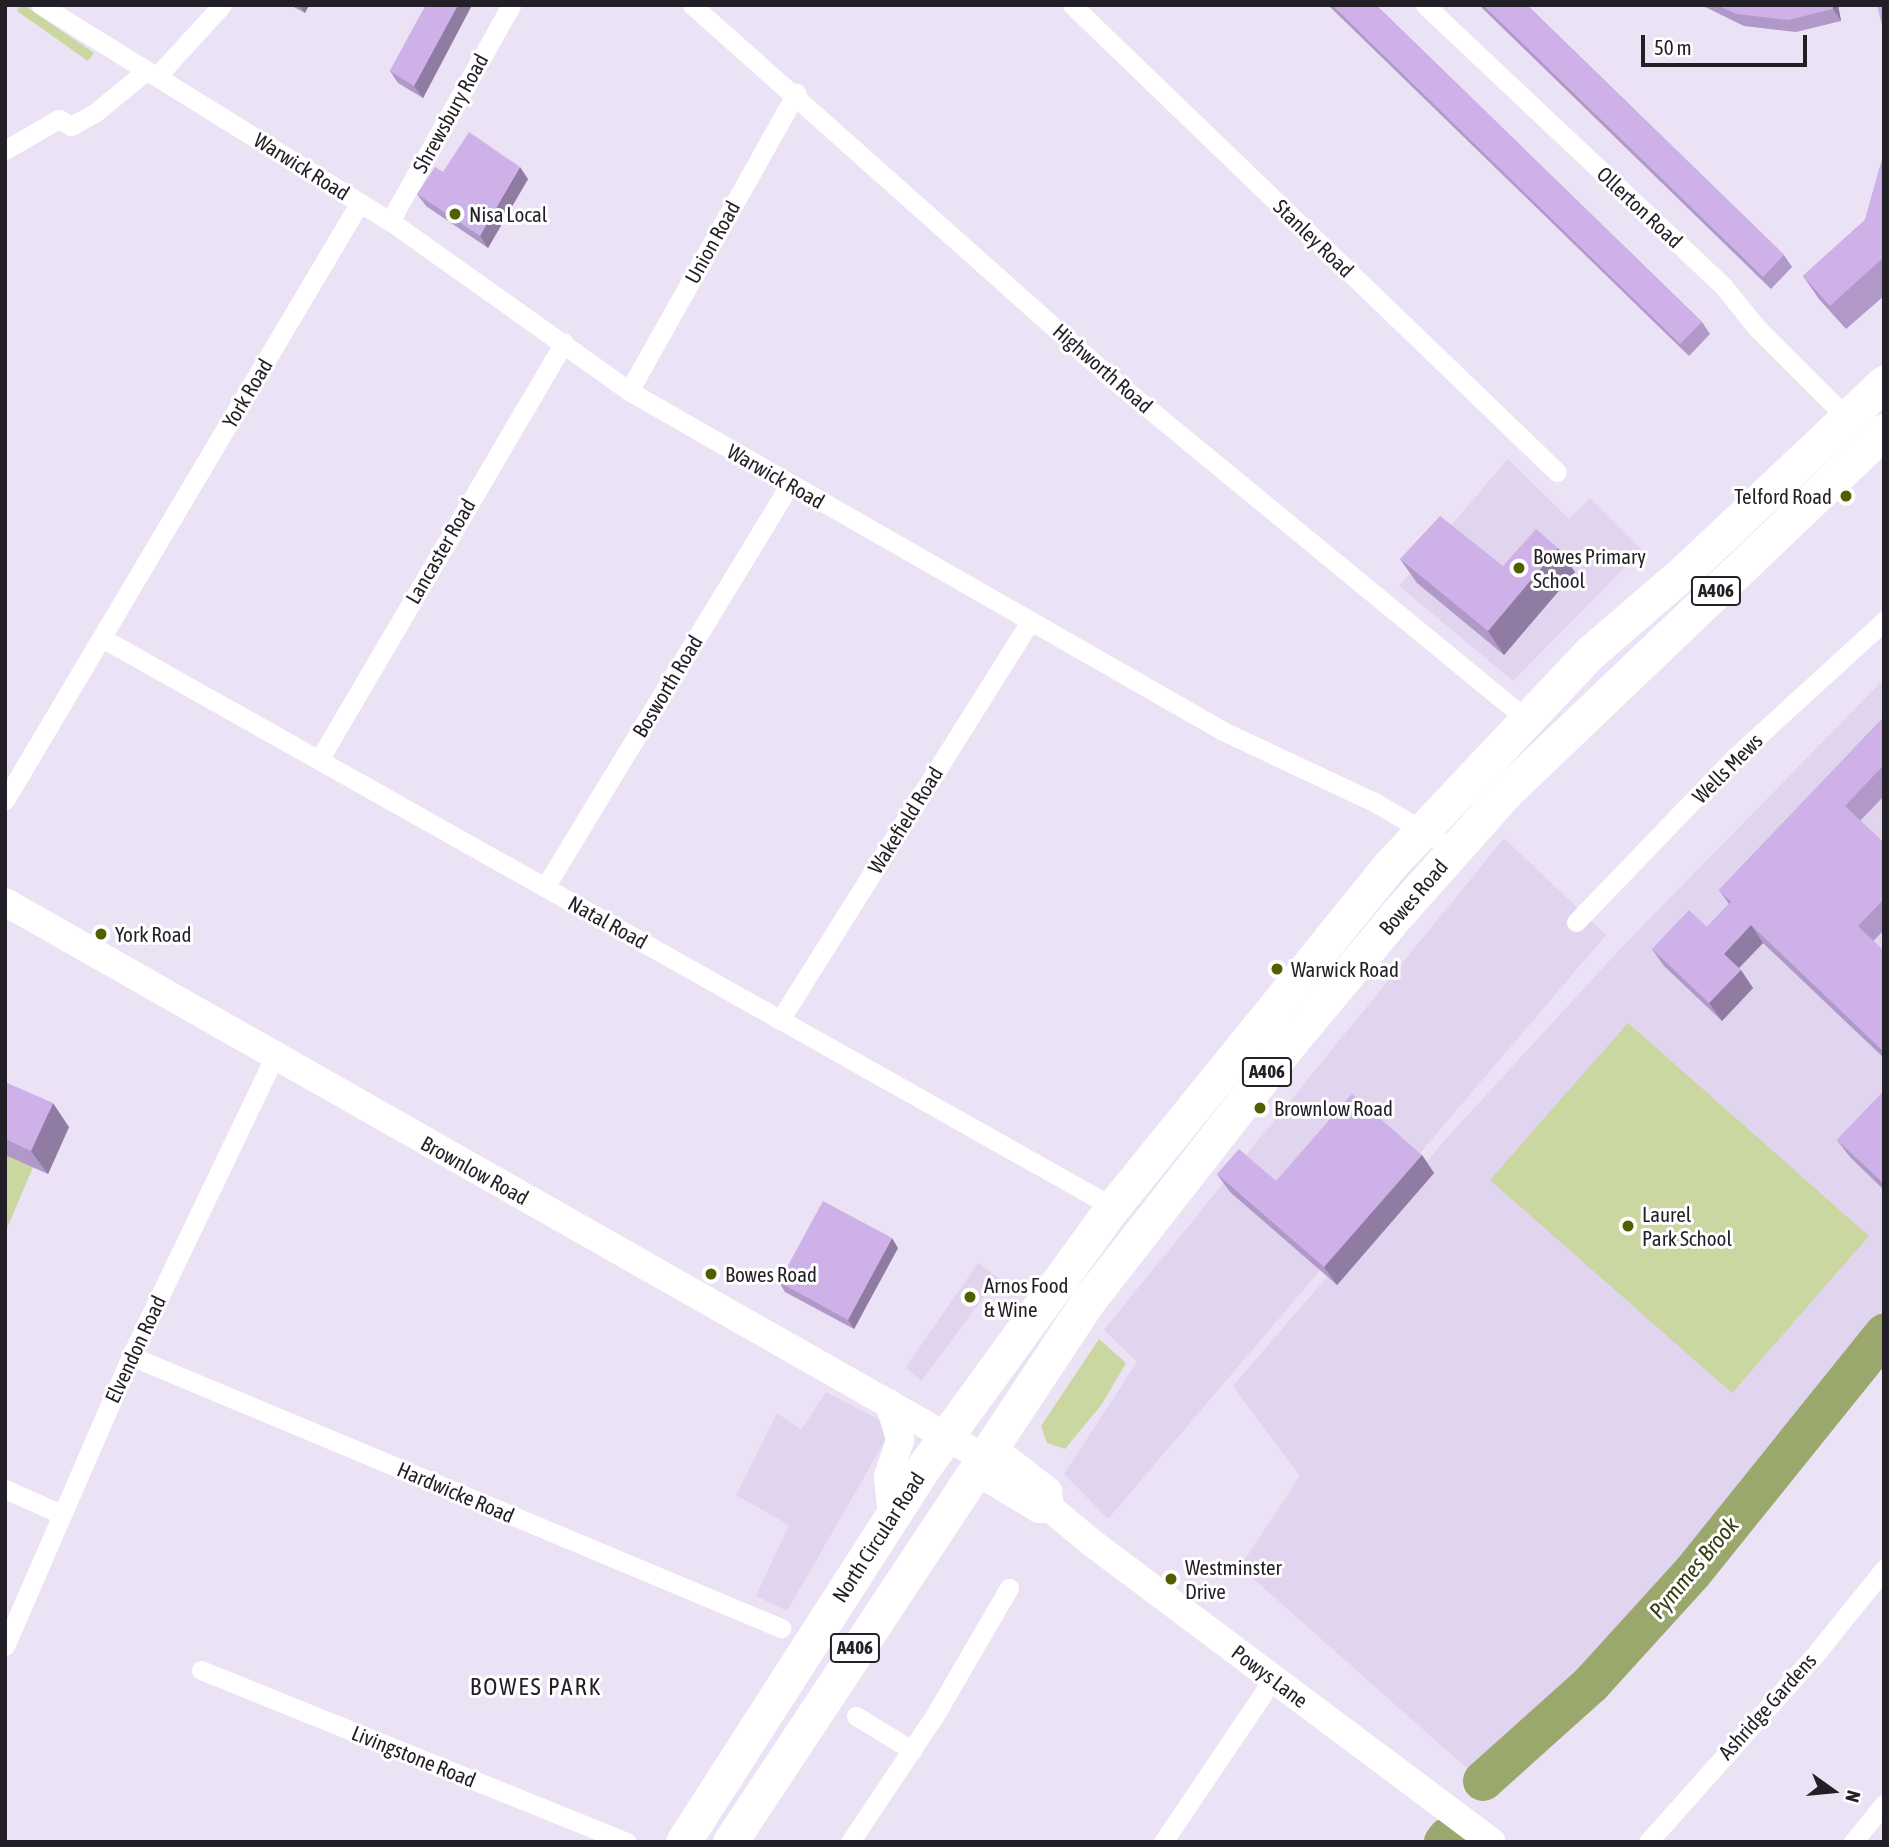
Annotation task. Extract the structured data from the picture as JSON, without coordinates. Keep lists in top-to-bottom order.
{
  "streets": {
    "highway": ["A406", "Bowes Road", "North Circular Road"],
    "main road": ["Brownlow Road", "Powys Lane"],
    "street": [
      "Shrewsbury Road",
      "Warwick Road",
      "Ollerton Road",
      "Stanley Road",
      "Union Road",
      "Highworth Road",
      "York Road",
      "Lancaster Road",
      "Bosworth Road",
      "Wells Mews",
      "Wakefield Road",
      "Natal Road",
      "Elvendon Road",
      "Hardwicke Road",
      "Ashridge Gardens",
      "Livingstone Road"
    ]
  },
  "crossings": [
    ["Shrewsbury Road", "Warwick Road"],
    ["Warwick Road", "Union Road"],
    ["Warwick Road", "York Road"],
    ["Warwick Road", "Lancaster Road"],
    ["Warwick Road", "Bosworth Road"],
    ["Warwick Road", "Wakefield Road"],
    ["Warwick Road", "Bowes Road"],
    ["Ollerton Road", "Bowes Road"],
    ["Union Road", "Highworth Road"],
    ["Highworth Road", "Bowes Road"],
    ["York Road", "Natal Road"],
    ["Lancaster Road", "Natal Road"],
    ["A406", "Bowes Road"],
    ["A406", "Brownlow Road"],
    ["A406", "Hardwicke Road"],
    ["A406", "North Circular Road"],
    ["A406", "Powys Lane"],
    ["Bosworth Road", "Natal Road"],
    ["Wakefield Road", "Natal Road"],
    ["Bowes Road", "Natal Road"],
    ["Bowes Road", "Brownlow Road"],
    ["Bowes Road", "North Circular Road"],
    ["Bowes Road", "Powys Lane"],
    ["Brownlow Road", "Elvendon Road"],
    ["Brownlow Road", "North Circular Road"],
    ["Brownlow Road", "Powys Lane"],
    ["Elvendon Road", "Hardwicke Road"],
    ["Hardwicke Road", "North Circular Road"],
    ["North Circular Road", "Powys Lane"]
  ],
  "districts": ["BOWES PARK"],
  "water": ["Pymmes Brook"],
  "places": [
    "Nisa Local",
    "Telford Road",
    "Bowes Primary School",
    "York Road",
    "Warwick Road",
    "Brownlow Road",
    "Laurel Park School",
    "Bowes Road",
    "Arnos Food & Wine",
    "Westminster Drive"
  ],
  "scale_bar": "50 m",
  "north": "right"
}
